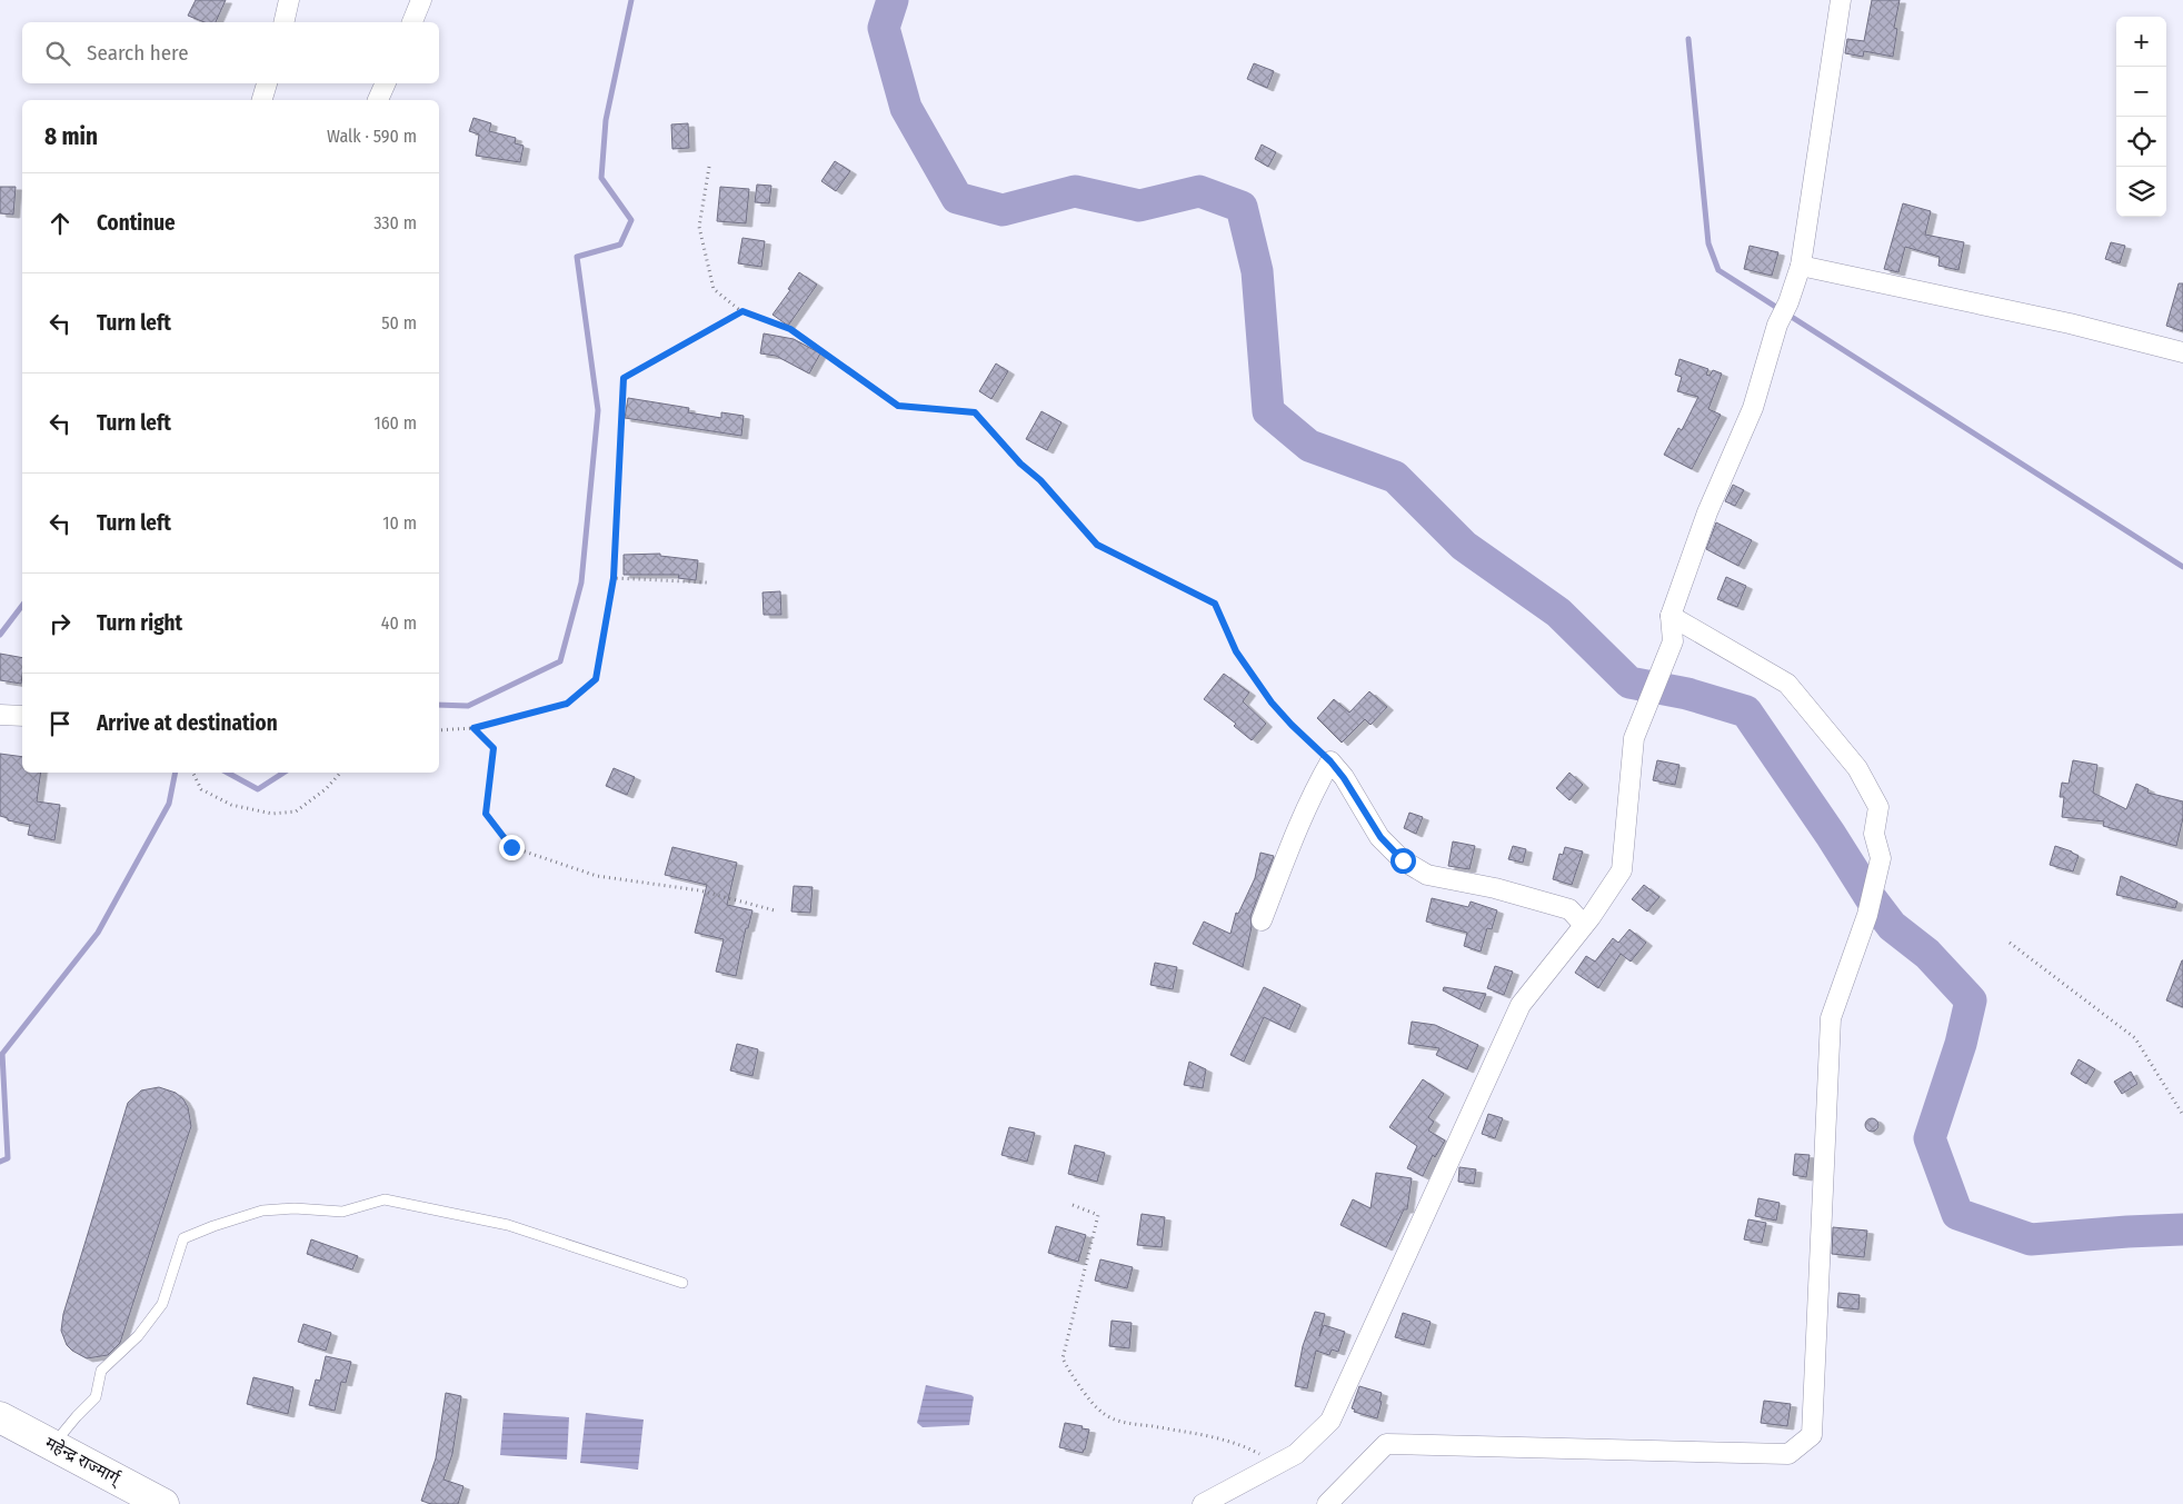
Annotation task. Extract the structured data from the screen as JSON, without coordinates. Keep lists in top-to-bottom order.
{
  "streets": {
    "highway": ["महेन्द्र राज्मार्ग्"]
  },
  "page": {
    "map_buttons": ["+", "−"],
    "search": "Search here",
    "heading": ["8 min", "Walk · 590 m"],
    "list": [
      ["Continue", "330 m"],
      ["Turn left", "50 m"],
      ["Turn left", "160 m"],
      ["Turn left", "10 m"],
      ["Turn right", "40 m"],
      "Arrive at destination"
    ]
  }
}
